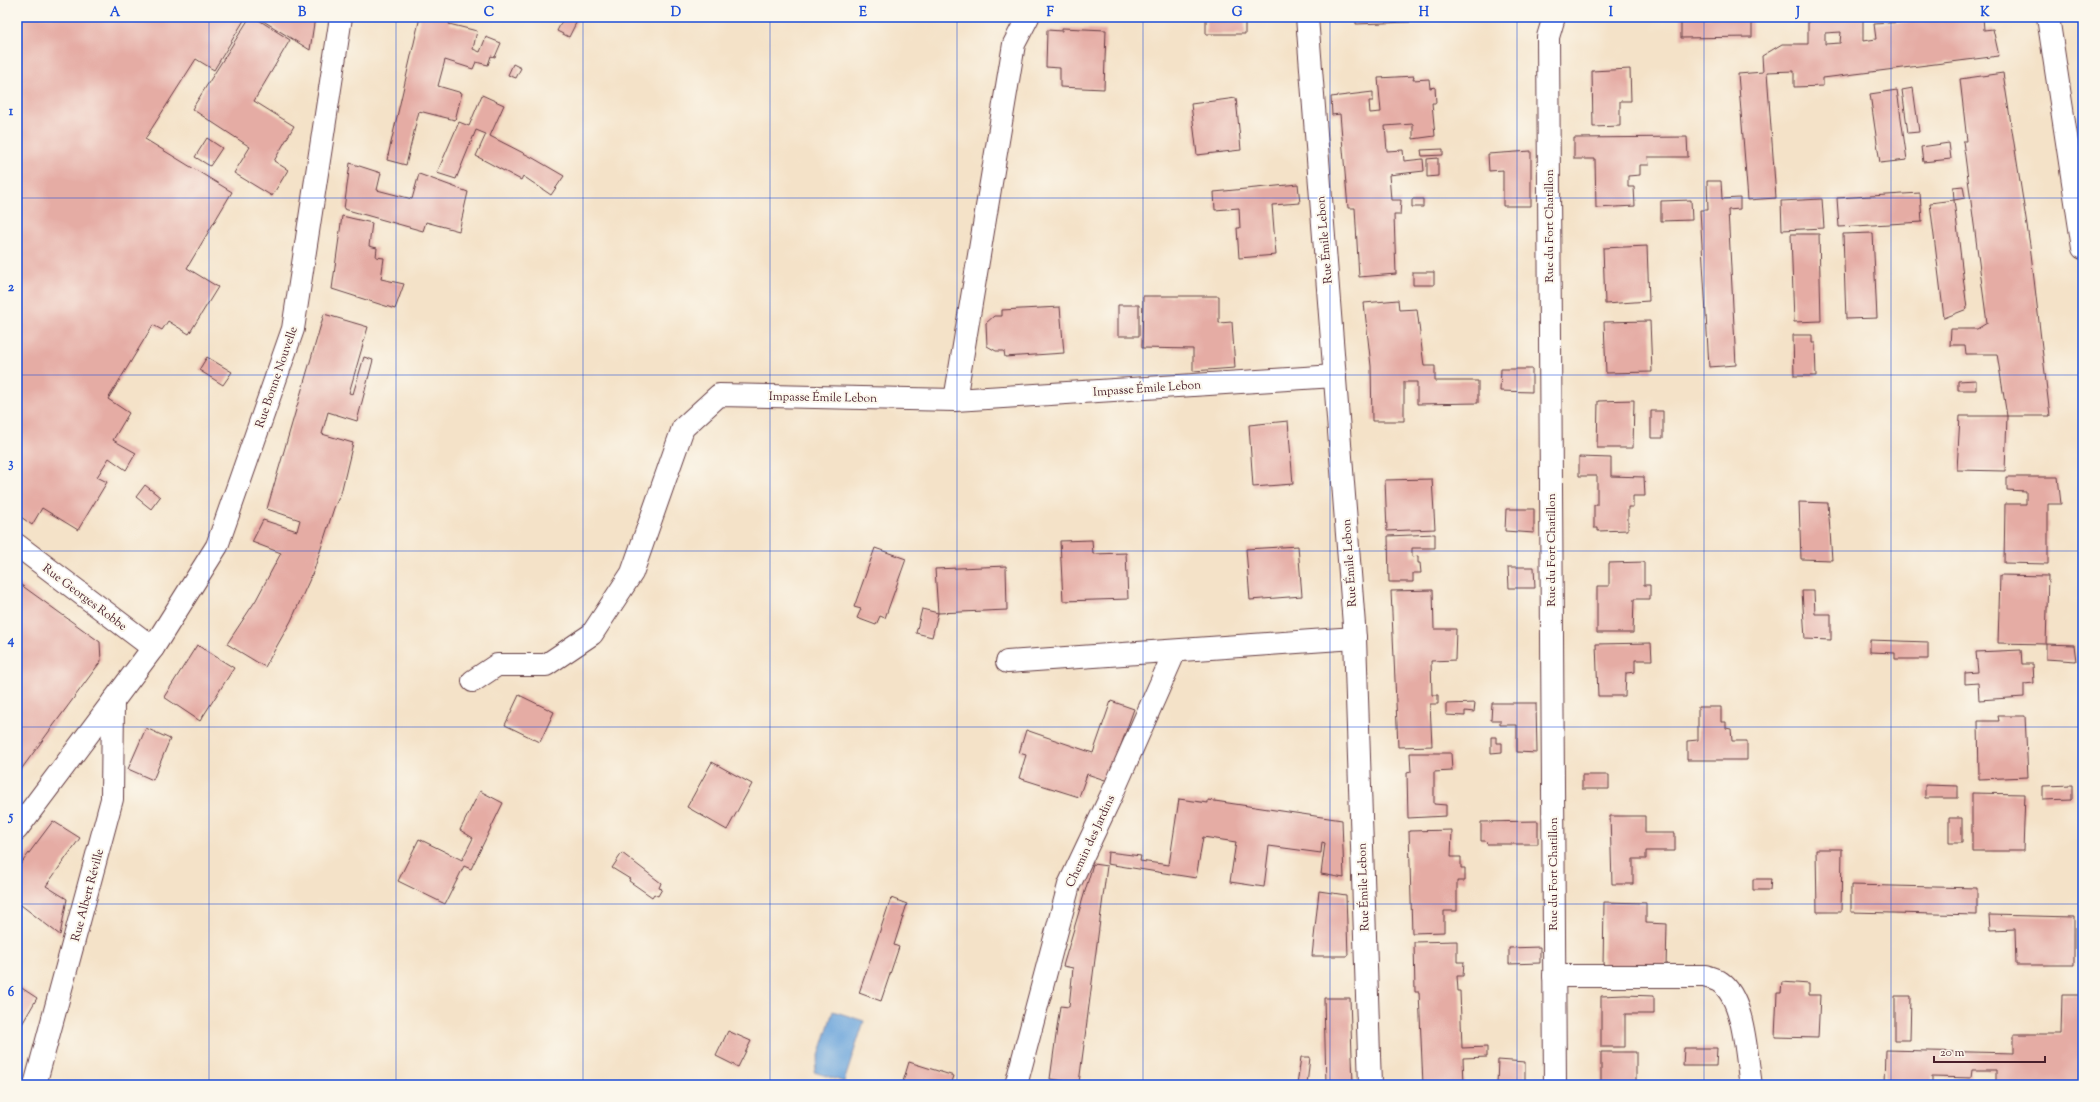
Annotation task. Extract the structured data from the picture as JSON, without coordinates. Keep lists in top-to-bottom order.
{
  "streets": {
    "street": [
      "Rue du Fort Chatillon",
      "Rue Émile Lebon",
      "Rue Bonne Nouvelle",
      "Impasse Émile Lebon",
      "Rue Georges Robbe",
      "Chemin des Jardins",
      "Rue Albert Réville"
    ]
  },
  "crossings": [
    ["Rue Émile Lebon", "Impasse Émile Lebon"],
    ["Rue Bonne Nouvelle", "Rue Georges Robbe"],
    ["Rue Bonne Nouvelle", "Rue Albert Réville"]
  ],
  "scale_bar": "20 m",
  "grid": {
    "columns": [
      "A",
      "B",
      "C",
      "D",
      "E",
      "F",
      "G",
      "H",
      "I",
      "J",
      "K"
    ],
    "rows": [
      "1",
      "2",
      "3",
      "4",
      "5",
      "6"
    ]
  }
}
